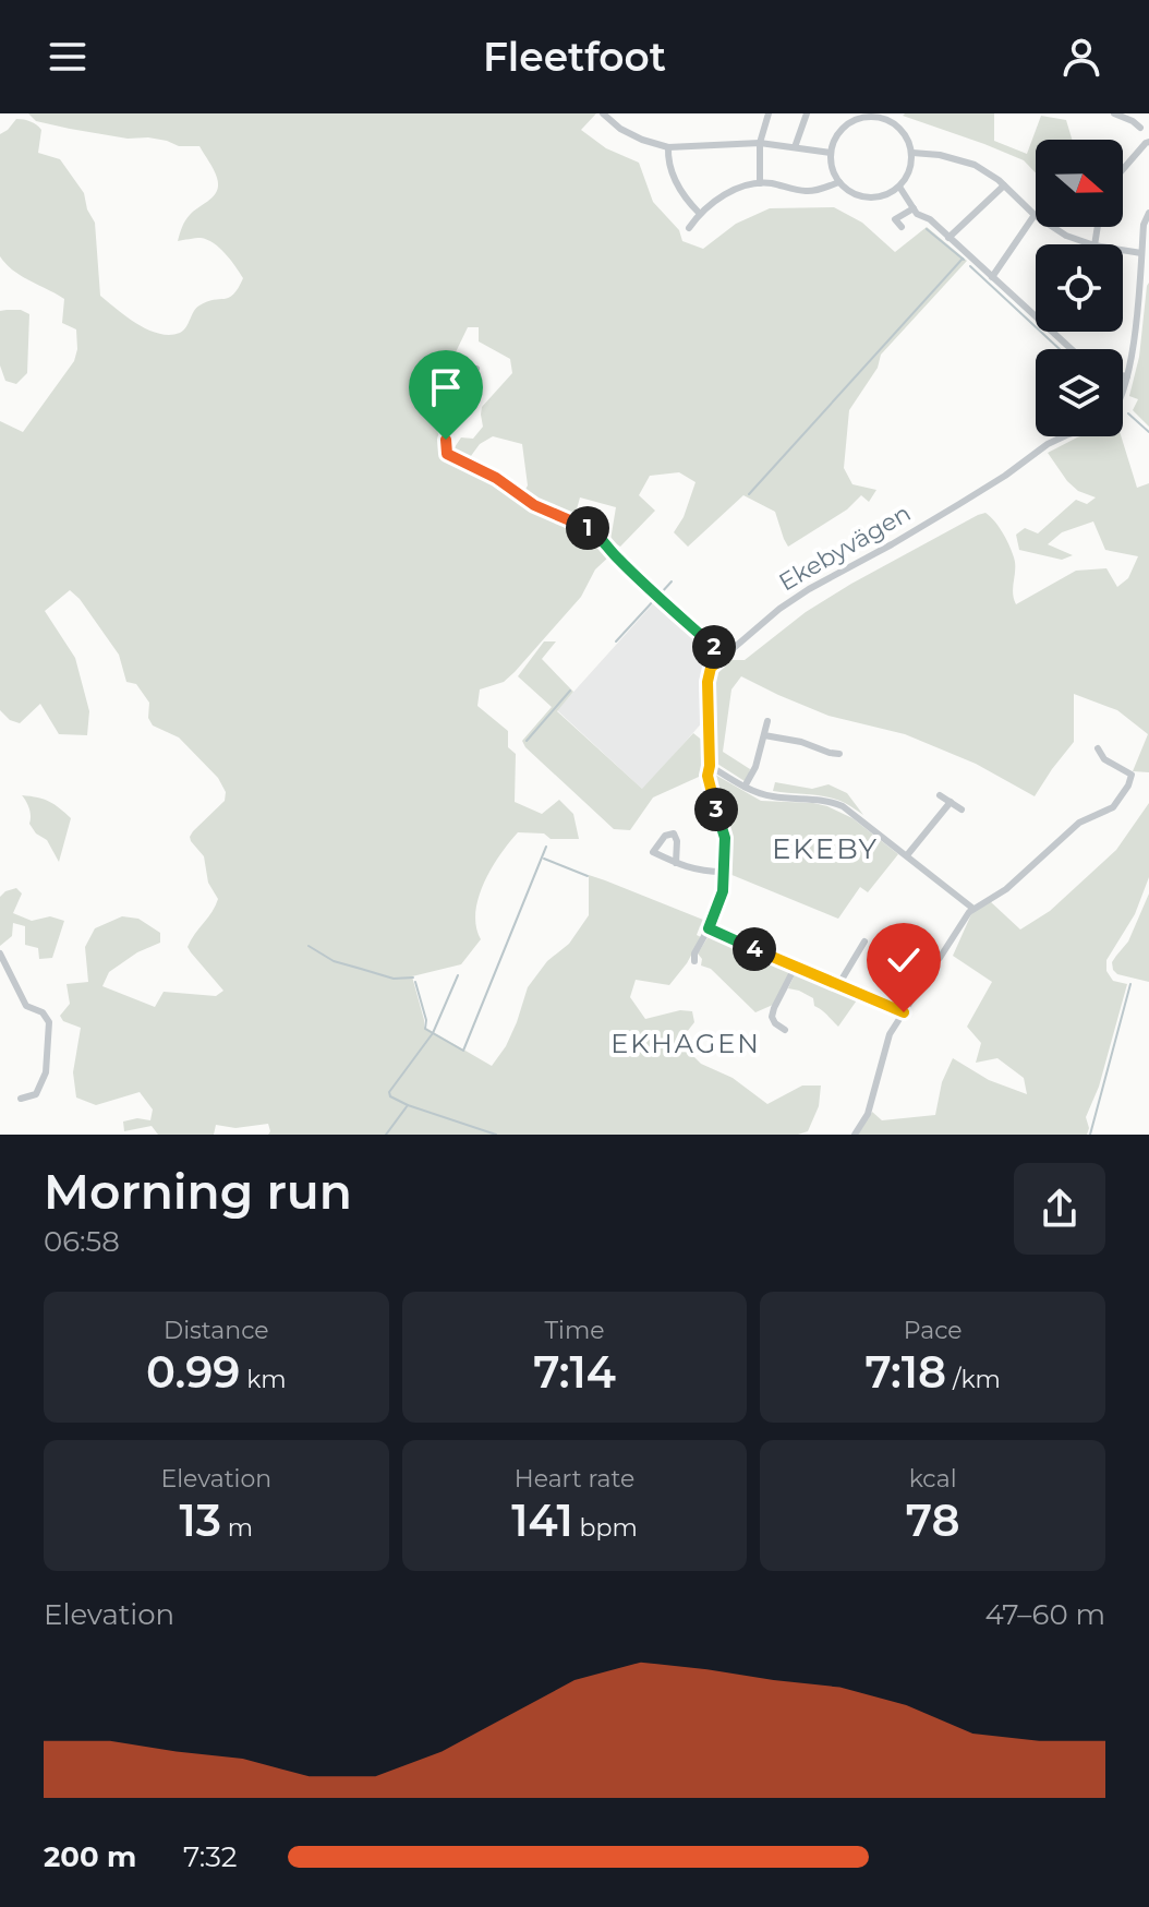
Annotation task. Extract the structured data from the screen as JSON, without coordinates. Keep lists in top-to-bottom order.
{
  "streets": {
    "street": ["Ekebyvägen"]
  },
  "districts": ["EKEBY", "EKHAGEN"],
  "north": "right",
  "page": {
    "header": "Fleetfoot",
    "pins": [
      "1",
      "2",
      "3",
      "4"
    ],
    "heading": ["Morning run", "06:58"],
    "stats": [
      ["Distance", "0.99 km"],
      ["Time", "7:14"],
      ["Pace", "7:18 /km"],
      ["Elevation", "13 m"],
      ["Heart rate", "141 bpm"],
      ["kcal", "78"]
    ],
    "chart": ["Elevation", "47–60 m"],
    "list": [
      {
        "name": "200 m",
        "note": "7:32"
      }
    ]
  }
}
